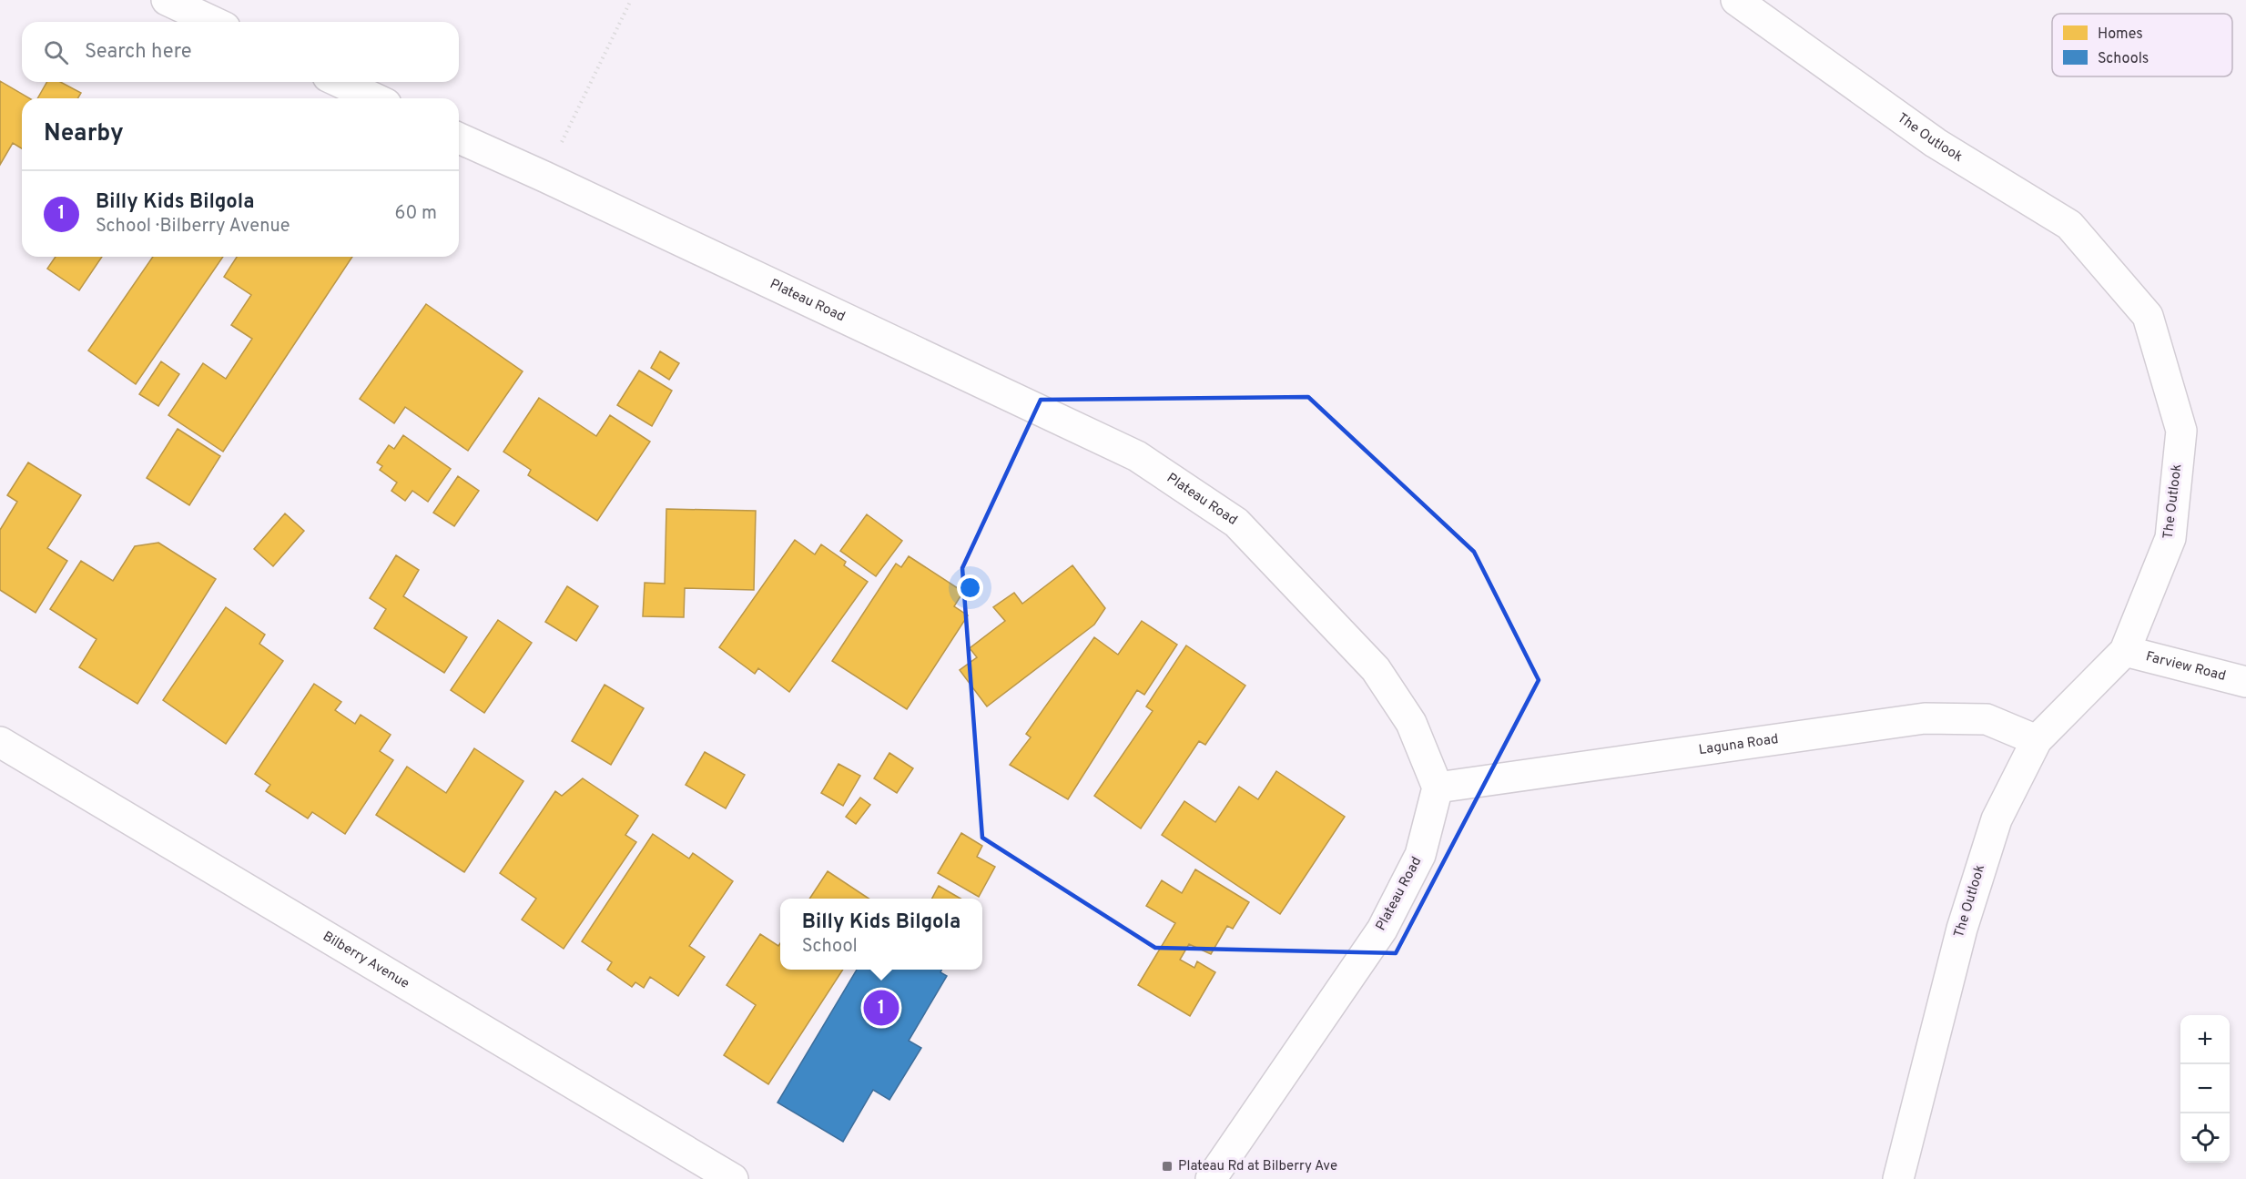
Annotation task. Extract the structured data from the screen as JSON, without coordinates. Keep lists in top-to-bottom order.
{
  "streets": {
    "street": [
      "The Outlook",
      "Plateau Road",
      "Farview Road",
      "Laguna Road",
      "Bilberry Avenue"
    ]
  },
  "crossings": [
    ["The Outlook", "Farview Road"],
    ["The Outlook", "Laguna Road"],
    ["Plateau Road", "Laguna Road"]
  ],
  "places": {
    "transit": ["Plateau Rd at Bilberry Ave"]
  },
  "legend": ["Homes", "Schools"],
  "page": {
    "search": "Search here",
    "heading": "Nearby",
    "list": [
      {
        "mark": "1",
        "name": "Billy Kids Bilgola",
        "note": "School · Bilberry Avenue",
        "value": "60 m"
      }
    ],
    "popup": ["Billy Kids Bilgola", "School"],
    "pins": "1",
    "map_buttons": ["+", "−"]
  }
}
